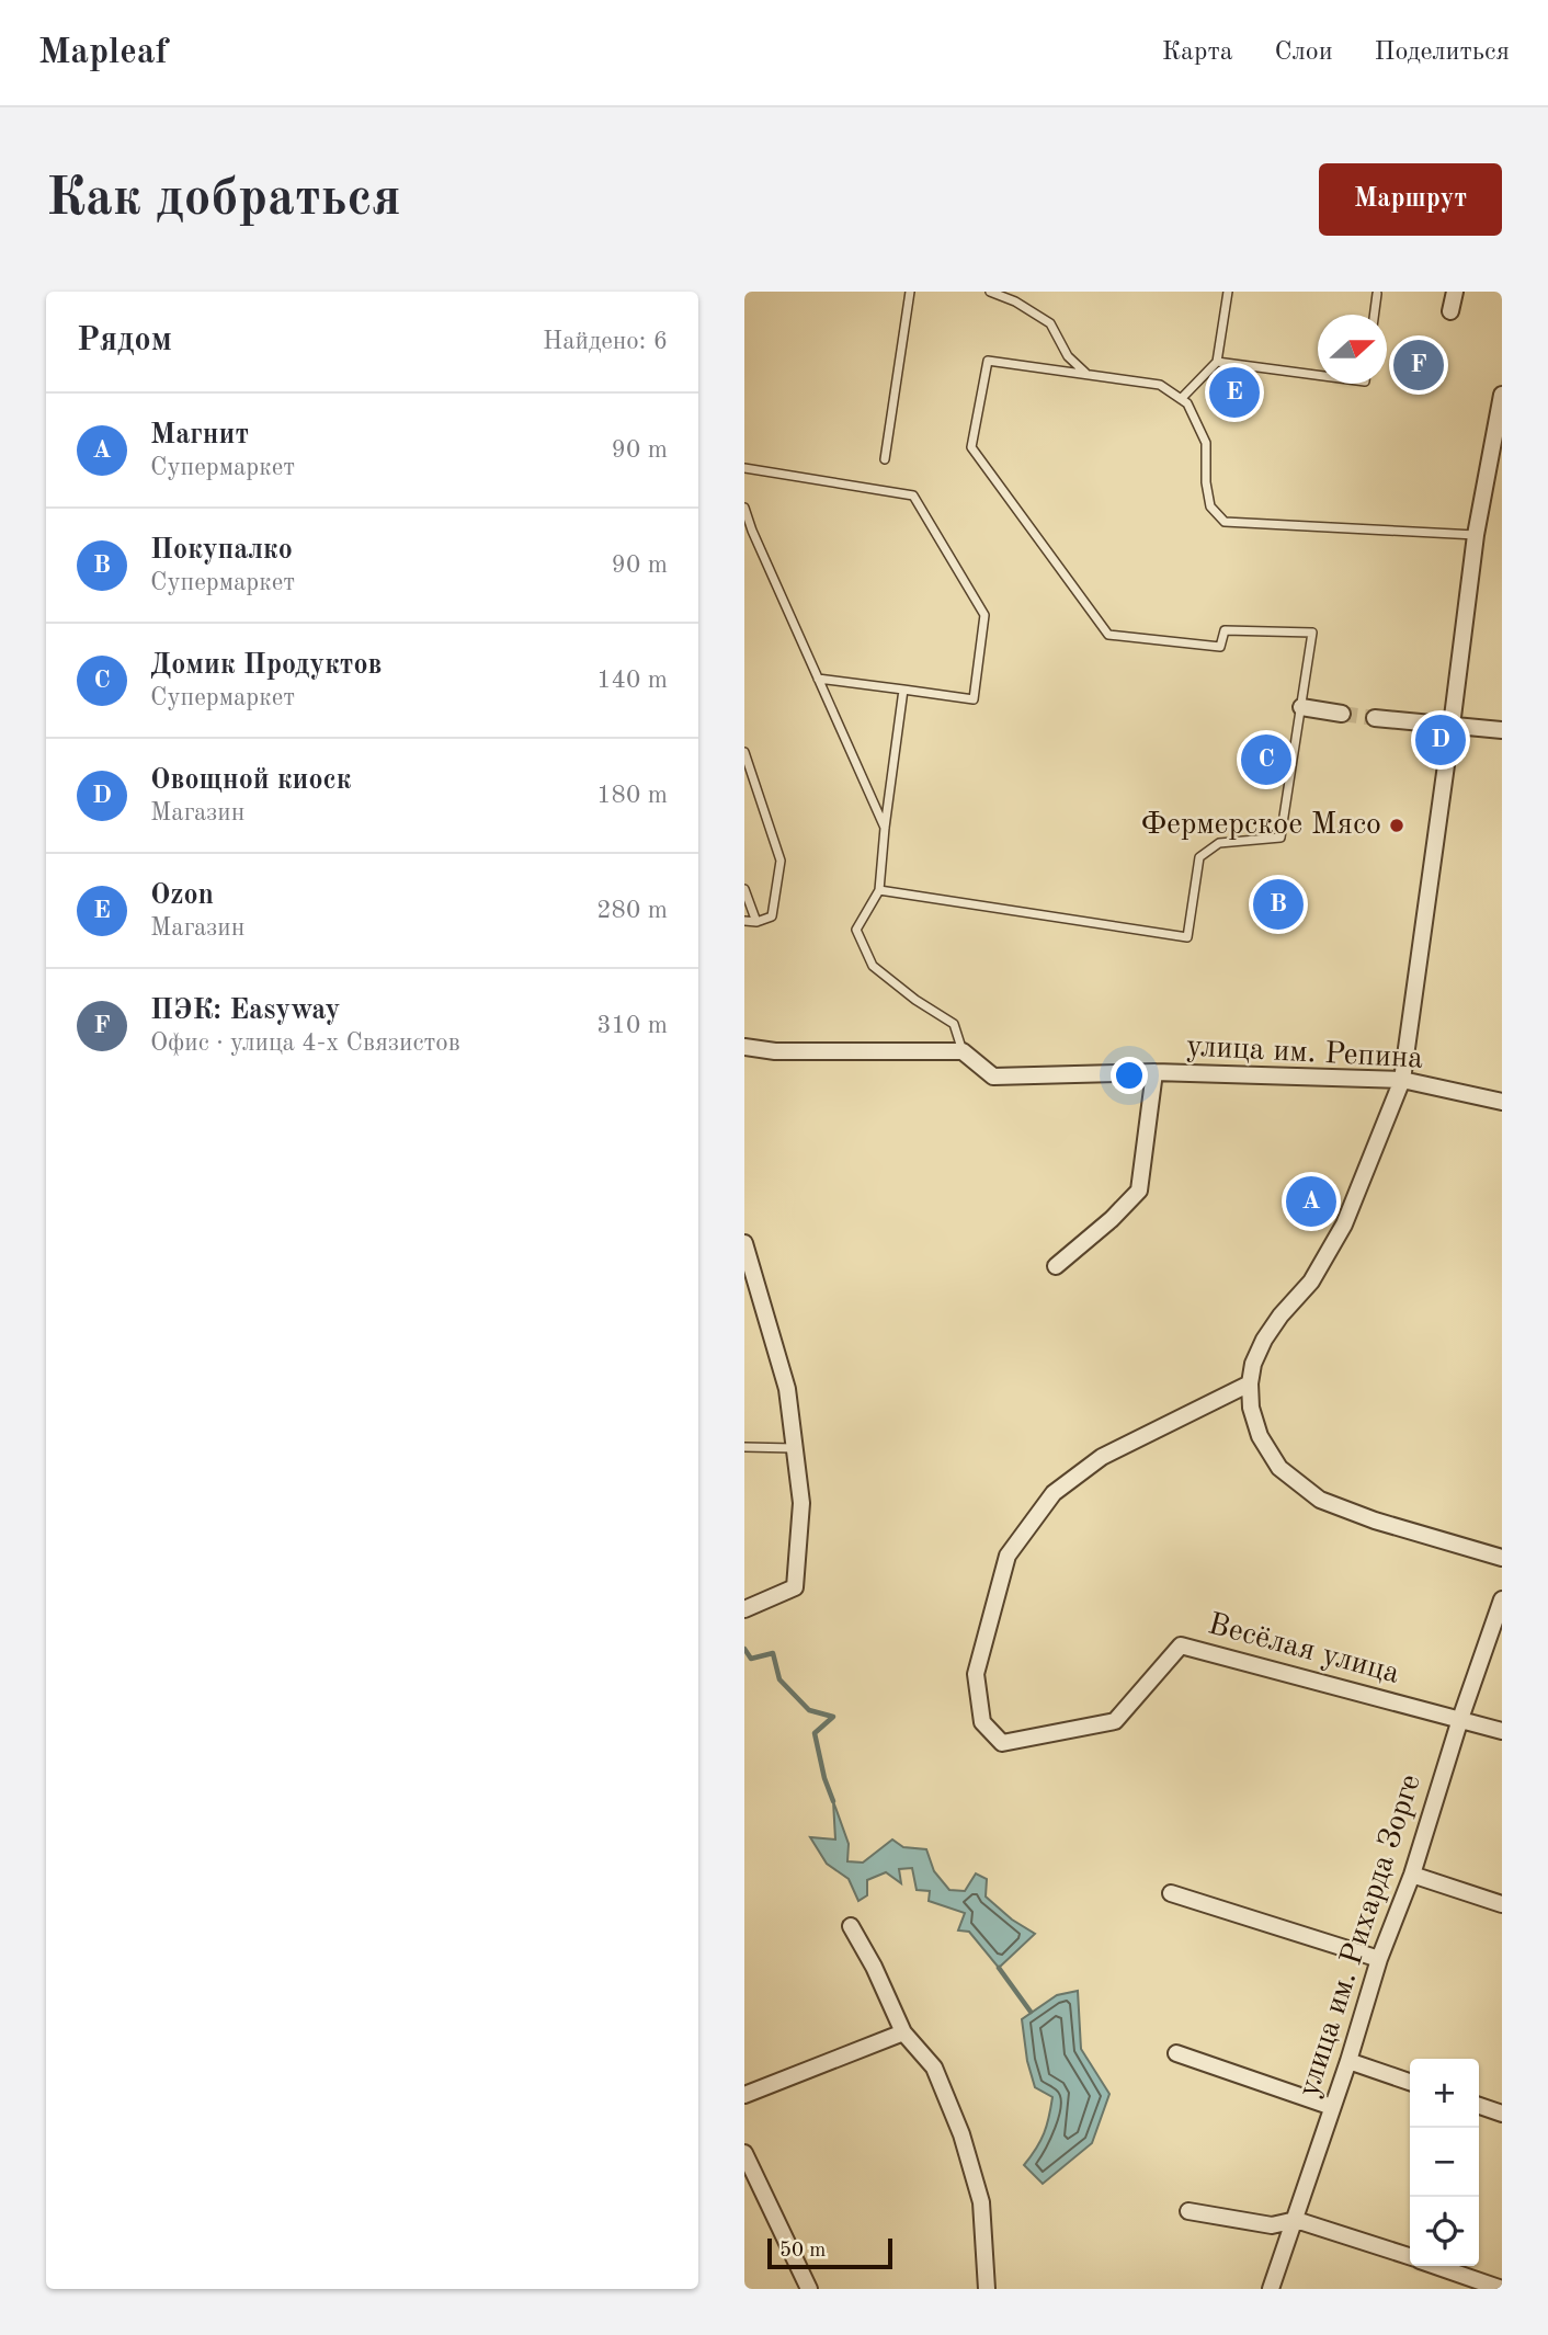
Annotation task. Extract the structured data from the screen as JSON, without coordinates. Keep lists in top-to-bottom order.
{
  "streets": {
    "street": ["улица им. Репина", "Весёлая улица", "улица им. Рихарда Зорге"]
  },
  "crossings": [
    ["Весёлая улица", "улица им. Рихарда Зорге"]
  ],
  "places": ["Фермерское Мясо"],
  "scale_bar": "50 m",
  "north": "right",
  "page": {
    "header": "Mapleaf",
    "nav": ["Карта", "Слои", "Поделиться"],
    "buttons": "Маршрут",
    "title": "Как добраться",
    "heading": ["Рядом", "Найдено: 6"],
    "pins": [
      "F",
      "E",
      "D",
      "C",
      "B",
      "A"
    ],
    "list": [
      {
        "mark": "A",
        "name": "Магнит",
        "note": "Супермаркет",
        "value": "90 m"
      },
      {
        "mark": "B",
        "name": "Покупалко",
        "note": "Супермаркет",
        "value": "90 m"
      },
      {
        "mark": "C",
        "name": "Домик Продуктов",
        "note": "Супермаркет",
        "value": "140 m"
      },
      {
        "mark": "D",
        "name": "Овощной киоск",
        "note": "Магазин",
        "value": "180 m"
      },
      {
        "mark": "E",
        "name": "Ozon",
        "note": "Магазин",
        "value": "280 m"
      },
      {
        "mark": "F",
        "name": "ПЭК: Easyway",
        "note": "Офис · улица 4-х Связистов",
        "value": "310 m"
      }
    ],
    "map_buttons": ["+", "−"],
    "scale": "50 m"
  }
}
